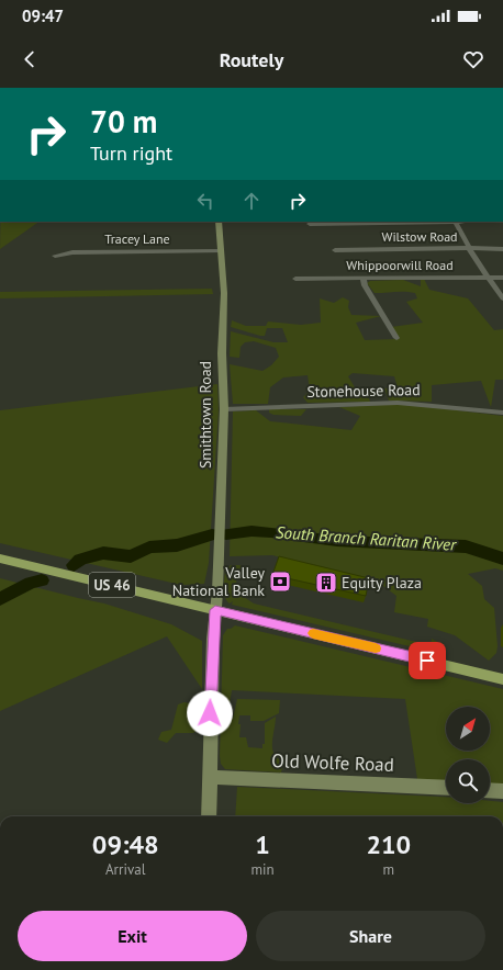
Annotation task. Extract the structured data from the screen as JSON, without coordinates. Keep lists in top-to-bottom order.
{
  "streets": {
    "main road": ["US 46"],
    "street": [
      "Wilstow Road",
      "Tracey Lane",
      "Whippoorwill Road",
      "Stonehouse Road",
      "Smithtown Road",
      "Old Wolfe Road"
    ]
  },
  "crossings": [
    ["Tracey Lane", "Smithtown Road"],
    ["Stonehouse Road", "Smithtown Road"],
    ["Smithtown Road", "US 46"],
    ["Smithtown Road", "Old Wolfe Road"]
  ],
  "water": ["South Branch Raritan River"],
  "places": {
    "bank": ["Valley National Bank"],
    "building": ["Equity Plaza"]
  },
  "north": "top right",
  "page": {
    "status": "09:47",
    "header": "Routely",
    "turn": ["70 m", "Turn right"],
    "eta": [
      "09:48",
      "Arrival",
      "1",
      "min",
      "210",
      "m"
    ],
    "buttons": ["Exit", "Share"]
  }
}
